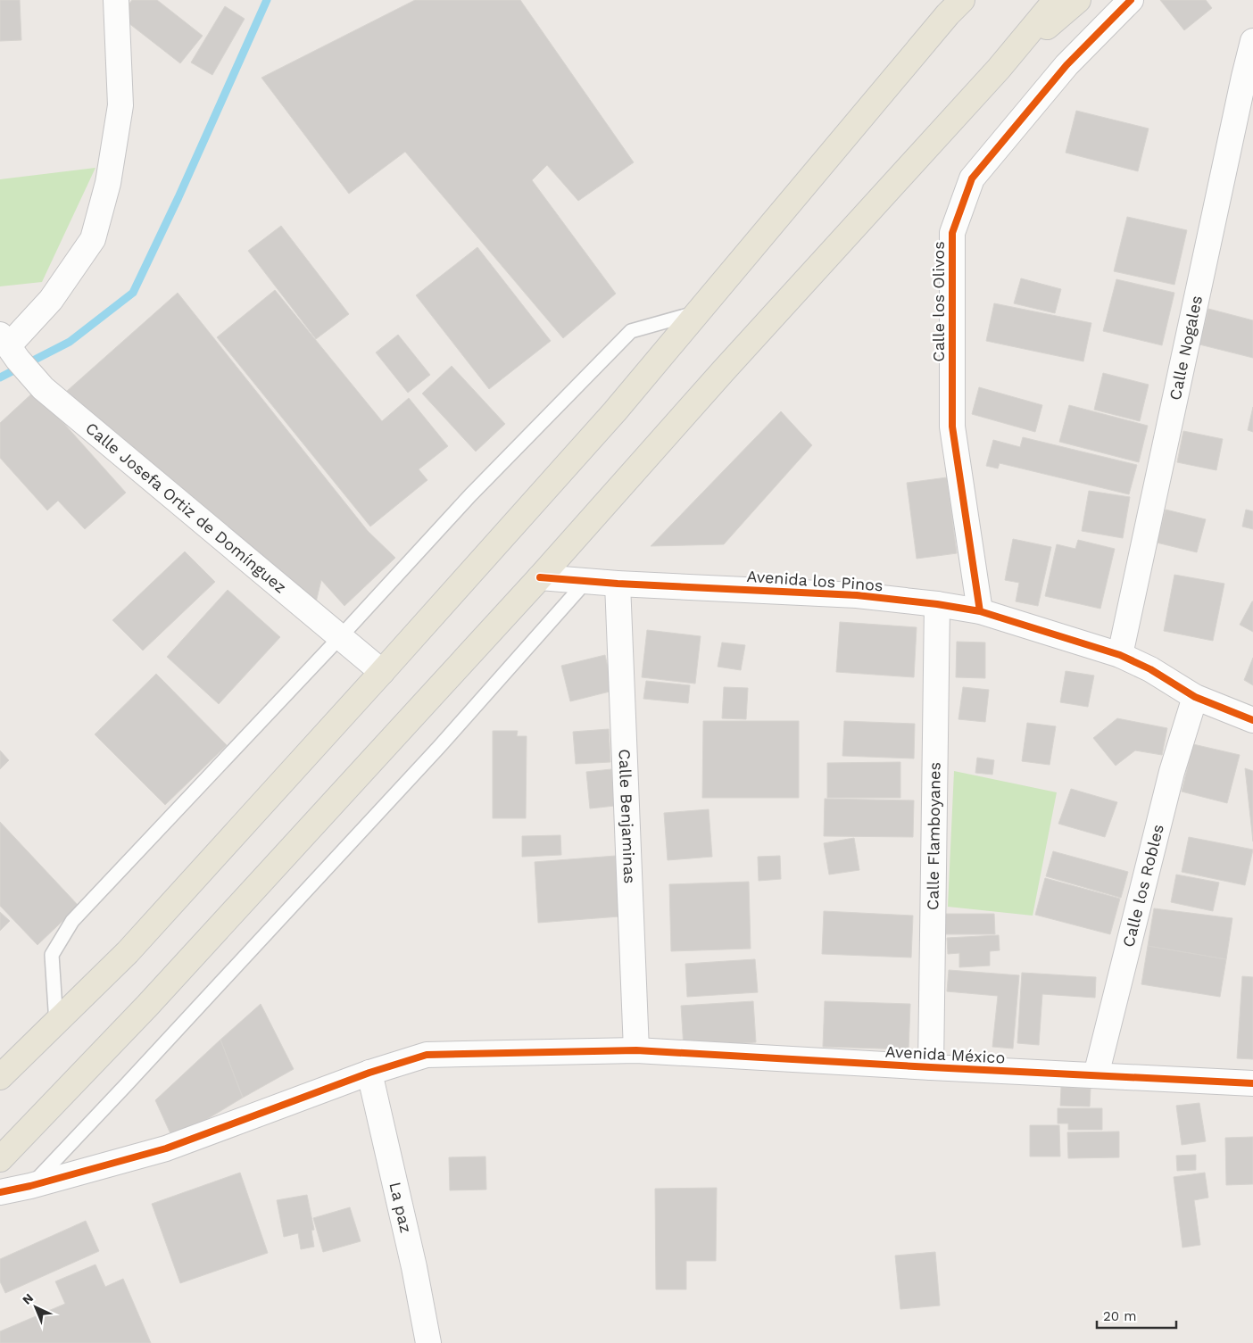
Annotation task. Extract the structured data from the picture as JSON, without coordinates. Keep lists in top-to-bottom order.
{
  "streets": {
    "street": [
      "Calle los Olivos",
      "Calle Nogales",
      "Calle Josefa Ortiz de Domínguez",
      "Avenida los Pinos",
      "Calle Benjaminas",
      "Calle Flamboyanes",
      "Calle los Robles",
      "Avenida México",
      "La paz"
    ]
  },
  "crossings": [
    ["Calle los Olivos", "Avenida los Pinos"],
    ["Calle Nogales", "Avenida los Pinos"],
    ["Avenida los Pinos", "Calle Benjaminas"],
    ["Avenida los Pinos", "Calle Flamboyanes"],
    ["Avenida los Pinos", "Calle los Robles"],
    ["Calle Benjaminas", "Avenida México"],
    ["Calle Flamboyanes", "Avenida México"],
    ["Calle los Robles", "Avenida México"],
    ["Avenida México", "La paz"]
  ],
  "scale_bar": "20 m",
  "north": "top left"
}
